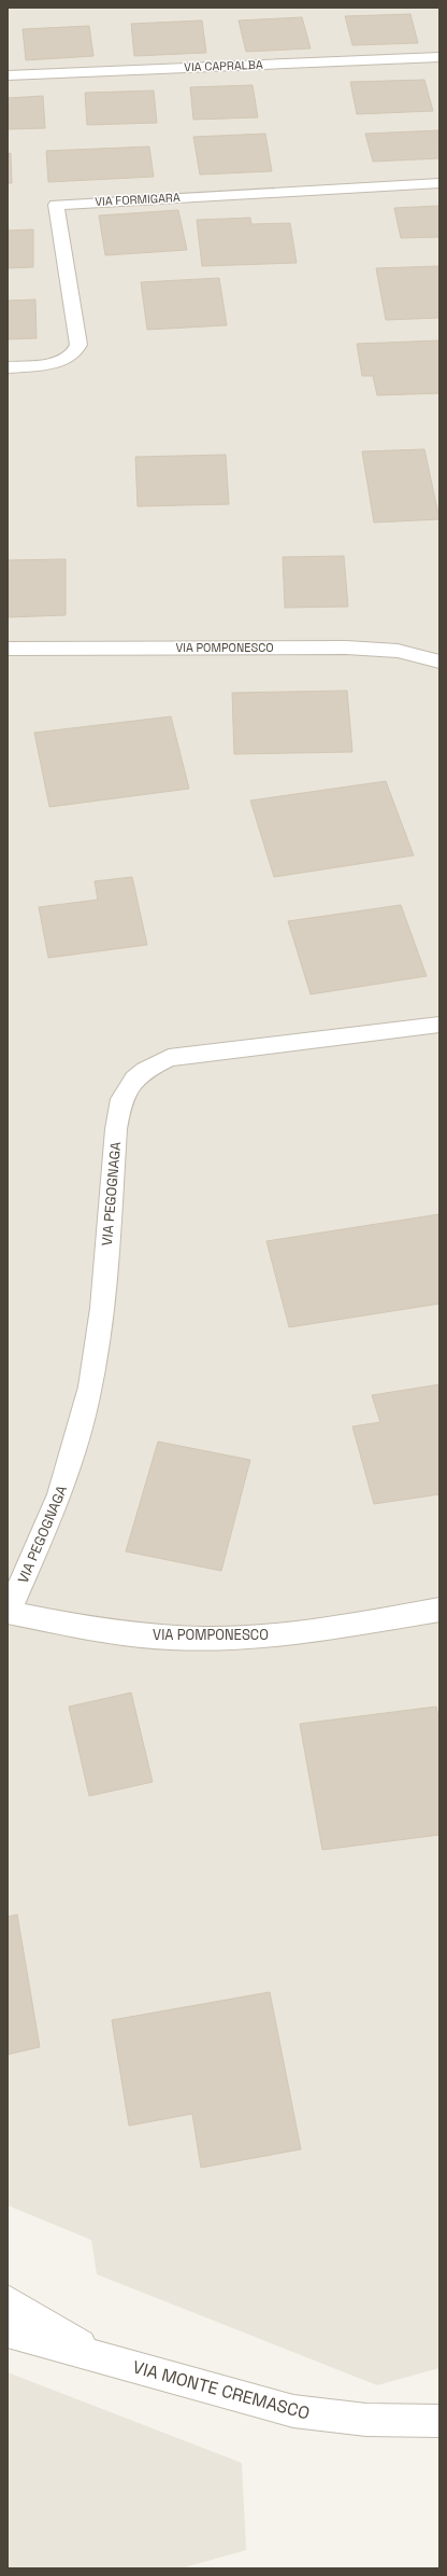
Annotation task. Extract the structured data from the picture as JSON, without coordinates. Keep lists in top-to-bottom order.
{
  "streets": {
    "street": [
      "VIA CAPRALBA",
      "VIA FORMIGARA",
      "VIA POMPONESCO",
      "VIA PEGOGNAGA",
      "VIA MONTE CREMASCO"
    ]
  },
  "crossings": [
    ["VIA POMPONESCO", "VIA PEGOGNAGA"]
  ]
}
